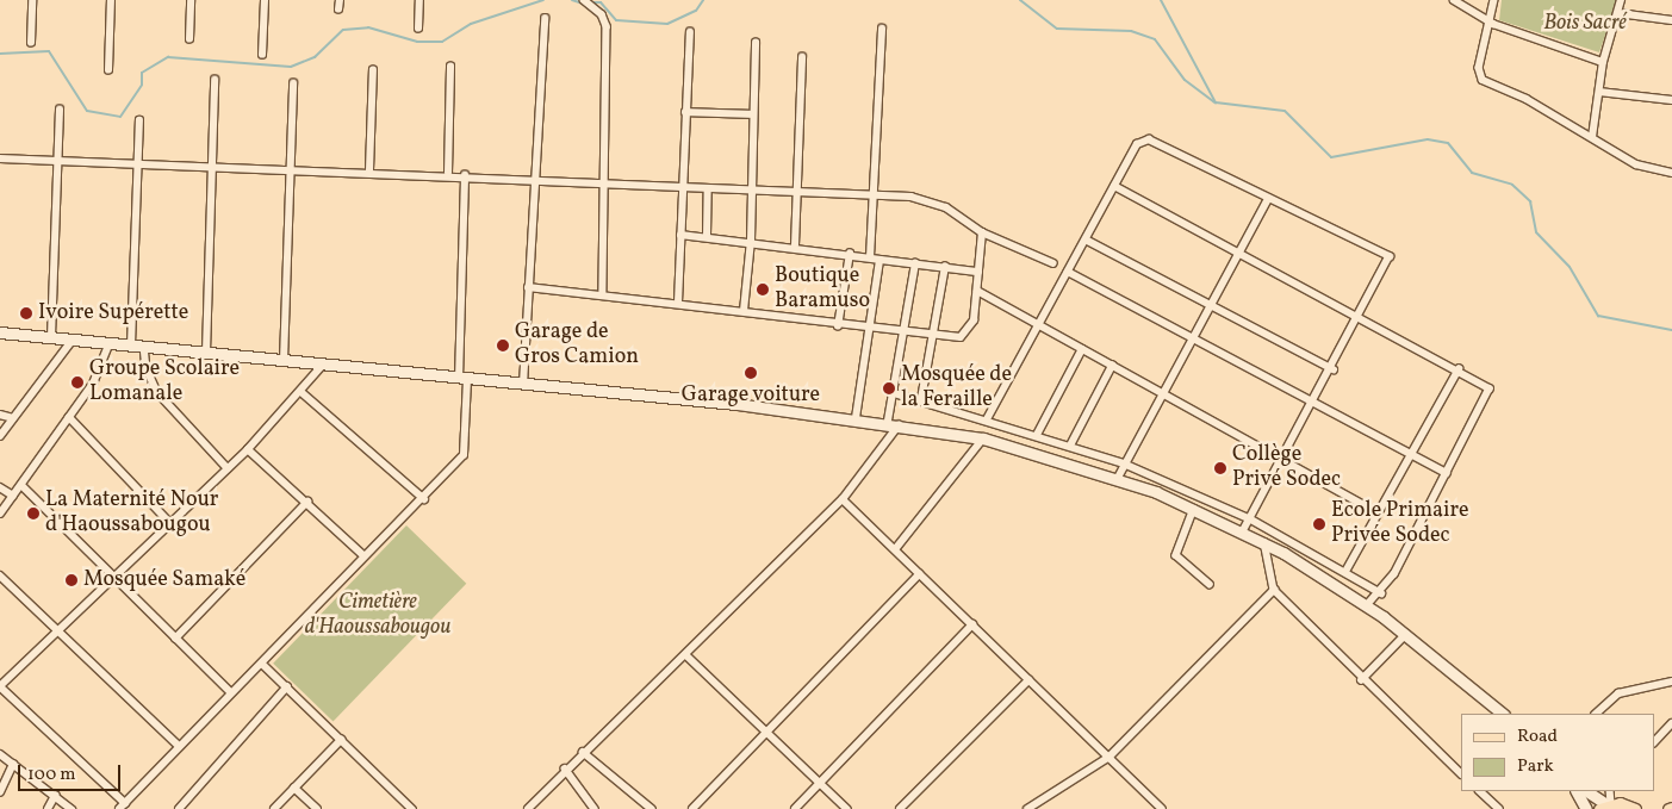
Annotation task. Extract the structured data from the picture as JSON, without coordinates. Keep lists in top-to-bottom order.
{
  "parks": ["Bois Sacré", "Cimetière d'Haoussabougou"],
  "places": [
    "Boutique Baramuso",
    "Ivoire Supérette",
    "Garage de Gros Camion",
    "Garage voiture",
    "Groupe Scolaire Lomanale",
    "Mosquée de la Feraille",
    "Collège Privé Sodec",
    "La Maternité Nour d'Haoussabougou",
    "Ecole Primaire Privée Sodec",
    "Mosquée Samaké"
  ],
  "legend": ["Road", "Park"],
  "scale_bar": "100 m"
}
